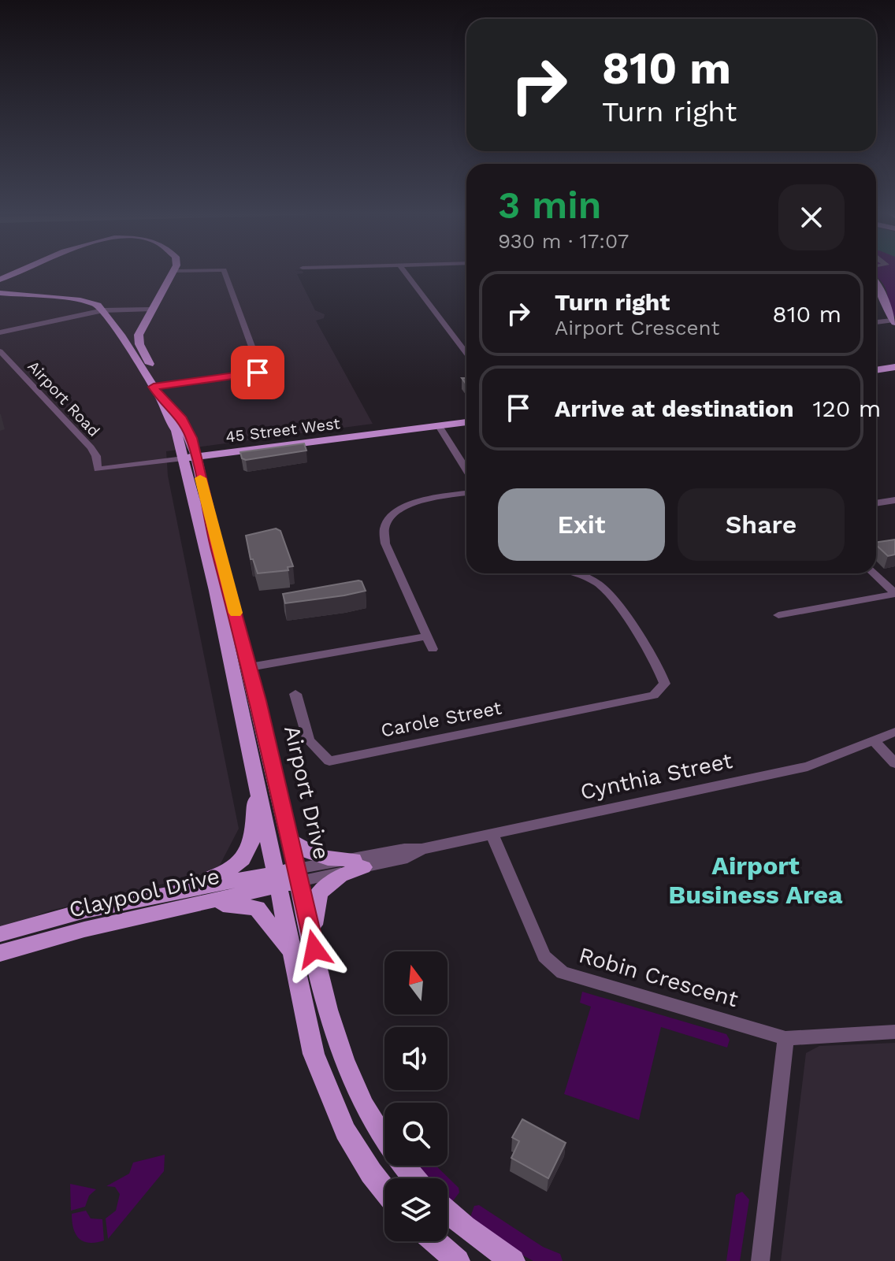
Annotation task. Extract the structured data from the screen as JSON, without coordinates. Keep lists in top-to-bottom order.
{
  "streets": {
    "main road": ["45 Street West", "Airport Drive", "Claypool Drive"],
    "street": [
      "Airport Road",
      "Carole Street",
      "Cynthia Street",
      "Robin Crescent"
    ]
  },
  "crossings": [
    ["Airport Road", "45 Street West"],
    ["45 Street West", "Airport Drive"],
    ["Cynthia Street", "Airport Drive"],
    ["Cynthia Street", "Claypool Drive"],
    ["Cynthia Street", "Robin Crescent"],
    ["Airport Drive", "Claypool Drive"]
  ],
  "districts": ["Airport Business Area"],
  "north": "top",
  "page": {
    "turn": ["810 m", "Turn right"],
    "heading": ["3 min", "930 m · 17:07"],
    "list": [
      {
        "name": "Turn right",
        "note": "Airport Crescent",
        "value": "810 m"
      },
      {
        "name": "Arrive at destination",
        "value": "120 m"
      }
    ],
    "buttons": ["Exit", "Share"]
  }
}
